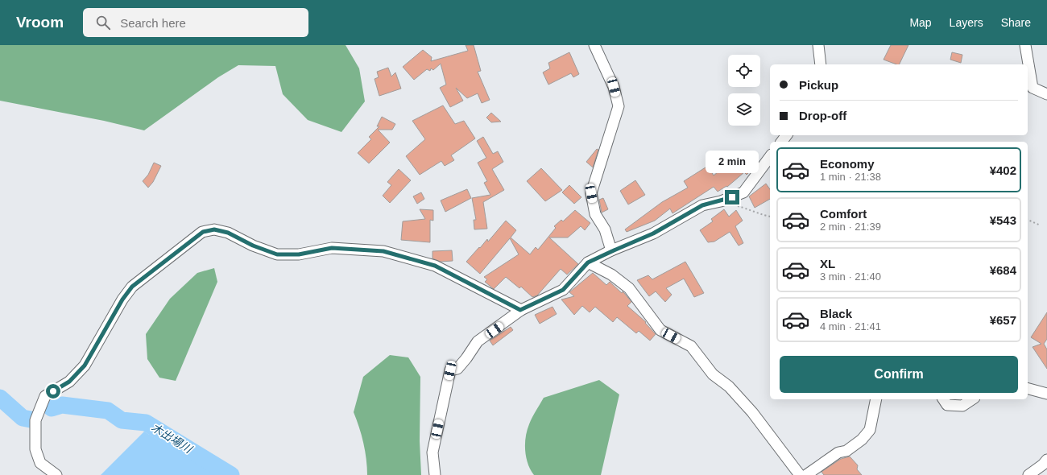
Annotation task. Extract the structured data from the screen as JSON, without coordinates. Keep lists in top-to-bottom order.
{
  "water": ["木出場川"],
  "page": {
    "header": "Vroom",
    "search": "Search here",
    "nav": ["Map", "Layers", "Share"],
    "banner": ["Pickup", "Drop-off"],
    "list": [
      {
        "name": "Economy",
        "note": "1 min · 21:38",
        "value": "¥402"
      },
      {
        "name": "Comfort",
        "note": "2 min · 21:39",
        "value": "¥543"
      },
      {
        "name": "XL",
        "note": "3 min · 21:40",
        "value": "¥684"
      },
      {
        "name": "Black",
        "note": "4 min · 21:41",
        "value": "¥657"
      }
    ],
    "bubble": "2 min",
    "buttons": "Confirm"
  }
}
